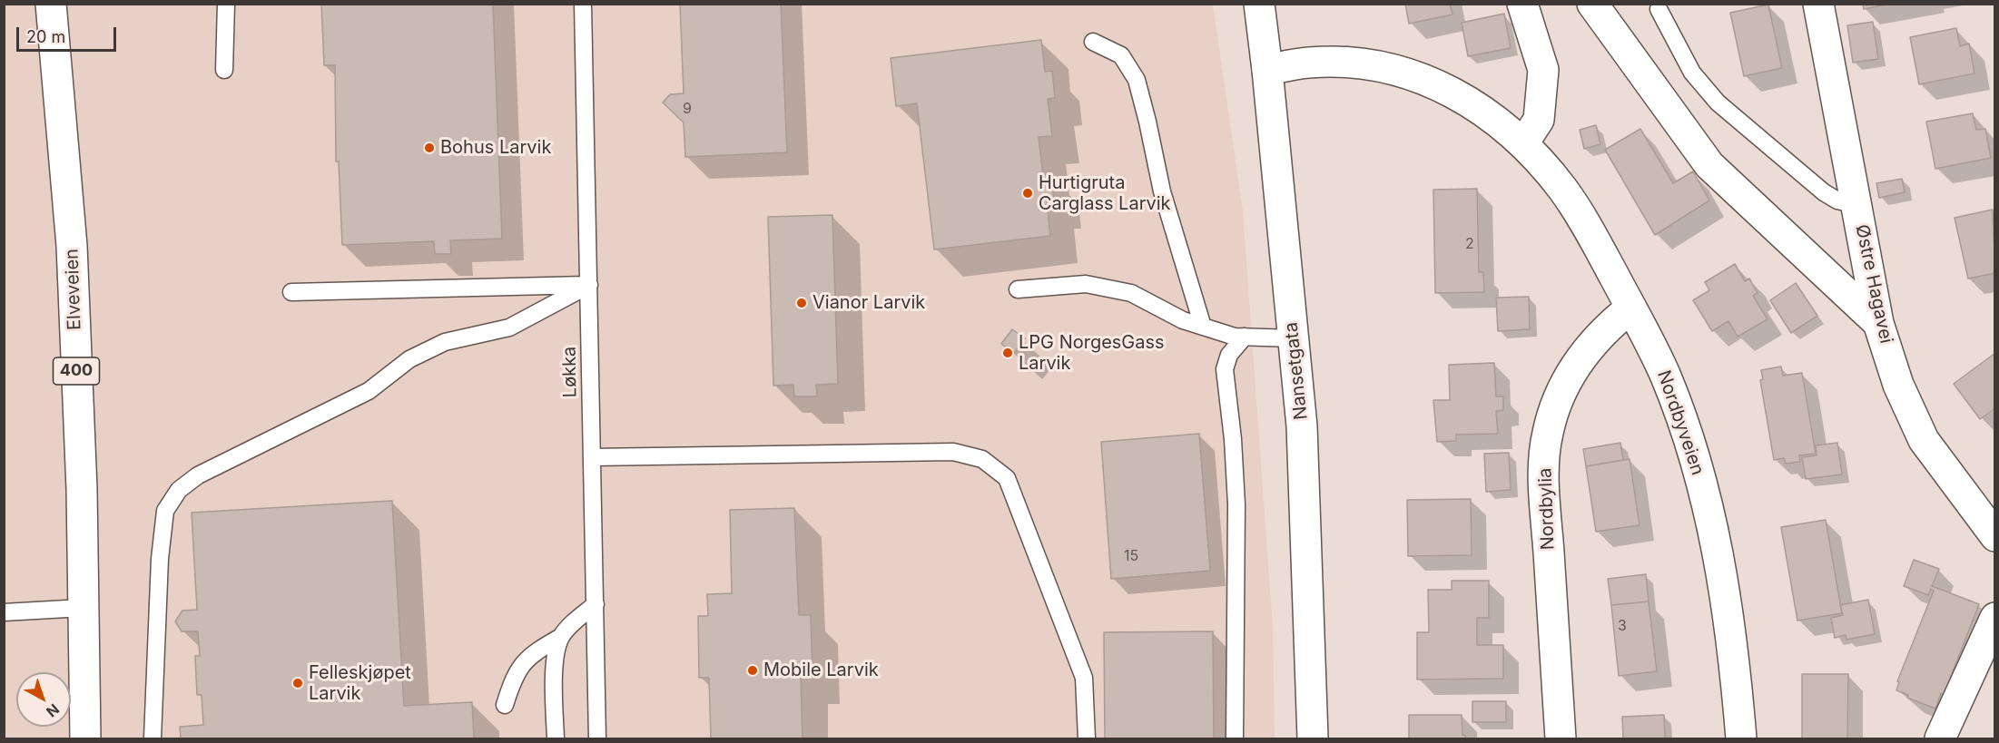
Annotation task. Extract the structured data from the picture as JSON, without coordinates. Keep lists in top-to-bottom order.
{
  "streets": {
    "main road": [
      "Østre Hagavei",
      "Elveveien",
      "400",
      "Nansetgata",
      "Nordbyveien",
      "Nordbylia"
    ],
    "lane": ["Løkka"]
  },
  "crossings": [
    ["Nansetgata", "Nordbyveien"],
    ["Nordbyveien", "Nordbylia"]
  ],
  "places": [
    "Bohus Larvik",
    "Hurtigruta Carglass Larvik",
    "Vianor Larvik",
    "LPG NorgesGass Larvik",
    "Mobile Larvik",
    "Felleskjøpet Larvik"
  ],
  "house_numbers": [
    "9",
    "2",
    "15",
    "3"
  ],
  "scale_bar": "20 m",
  "north": "bottom right"
}
